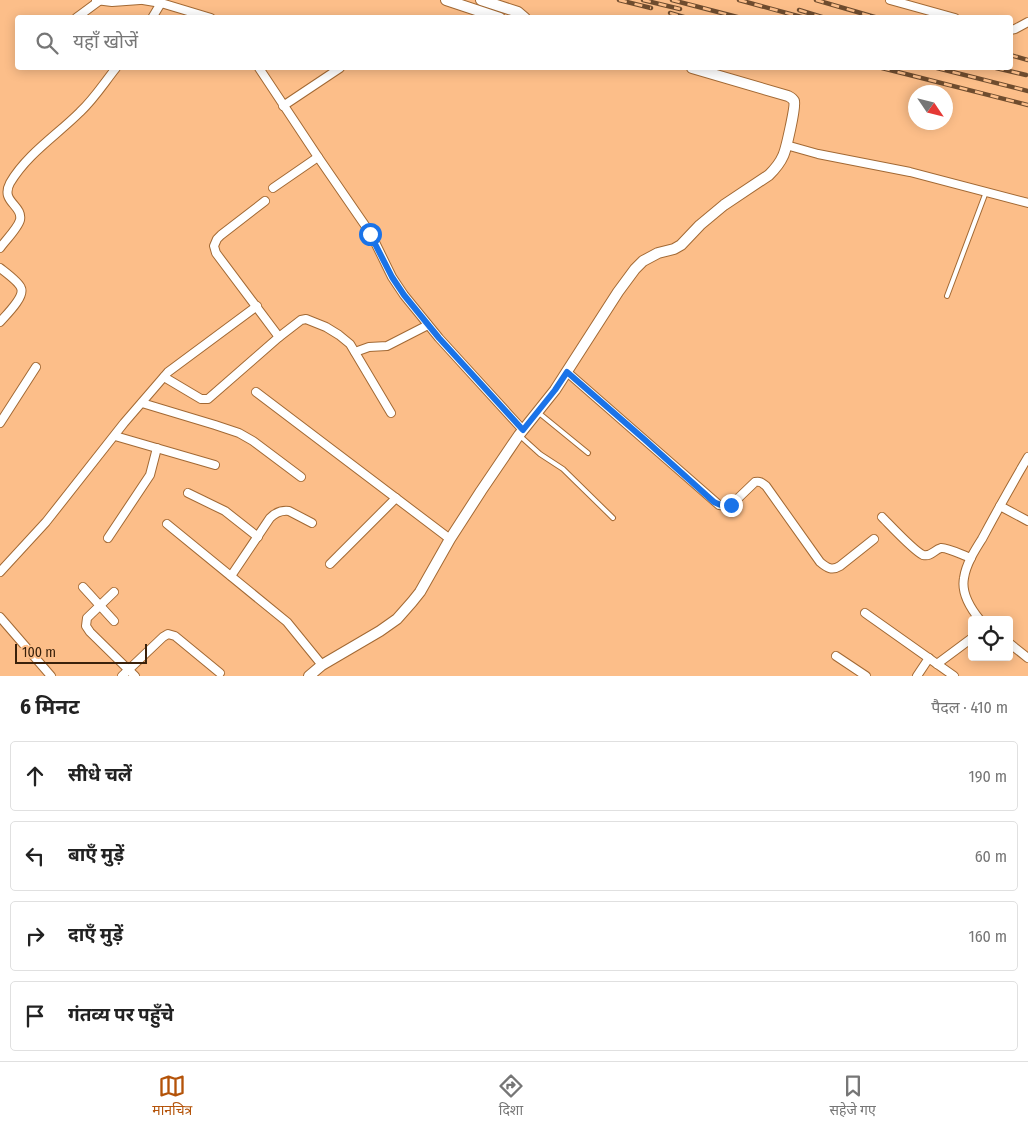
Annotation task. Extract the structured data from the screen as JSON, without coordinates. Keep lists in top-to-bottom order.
{
  "scale_bar": "100 m",
  "north": "bottom right",
  "page": {
    "search": "यहाँ खोजें",
    "scale": "100 m",
    "heading": ["6 मिनट", "पैदल · 410 m"],
    "list": [
      ["सीधे चलें", "190 m"],
      ["बाएँ मुड़ें", "60 m"],
      ["दाएँ मुड़ें", "160 m"],
      "गंतव्य पर पहुँचे"
    ],
    "nav": ["मानचित्र", "दिशा", "सहेजे गए"]
  }
}
